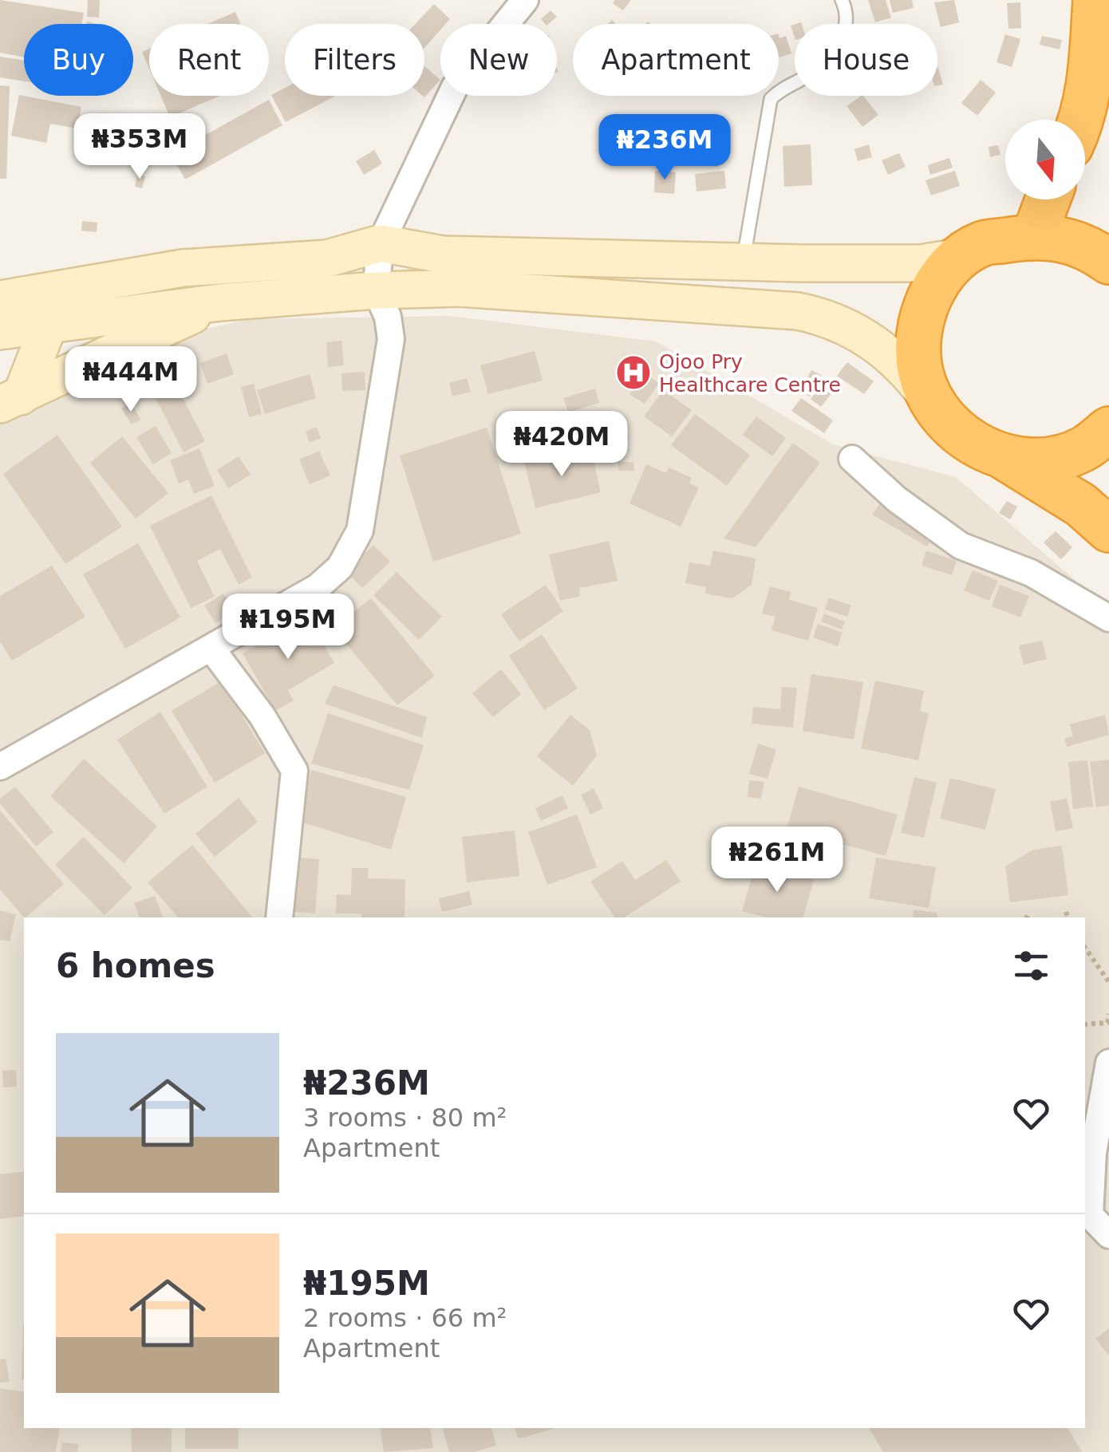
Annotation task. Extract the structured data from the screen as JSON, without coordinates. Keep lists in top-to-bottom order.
{
  "places": {
    "hospital": ["Ojoo Pry Healthcare Centre"]
  },
  "north": "bottom",
  "page": {
    "chip": [
      "Buy",
      "Rent",
      "Filters",
      "New",
      "Apartment",
      "House"
    ],
    "price": [
      "₦353M",
      "₦236M",
      "₦444M",
      "₦420M",
      "₦195M",
      "₦261M"
    ],
    "heading": "6 homes",
    "list": [
      {
        "name": "₦236M",
        "note": "3 rooms · 80 m² · Apartment"
      },
      {
        "name": "₦195M",
        "note": "2 rooms · 66 m² · Apartment"
      }
    ]
  }
}
